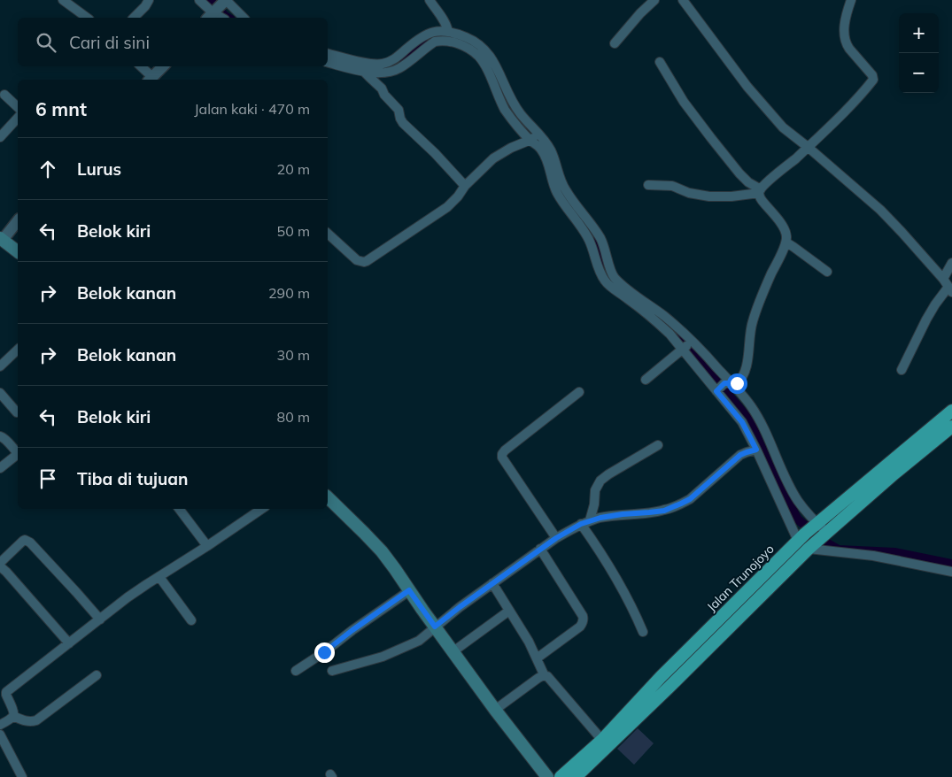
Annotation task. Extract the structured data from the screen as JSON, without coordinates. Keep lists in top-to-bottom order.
{
  "streets": {
    "highway": ["Jalan Trunojoyo"]
  },
  "page": {
    "map_buttons": ["+", "−"],
    "search": "Cari di sini",
    "heading": ["6 mnt", "Jalan kaki · 470 m"],
    "list": [
      ["Lurus", "20 m"],
      ["Belok kiri", "50 m"],
      ["Belok kanan", "290 m"],
      ["Belok kanan", "30 m"],
      ["Belok kiri", "80 m"],
      "Tiba di tujuan"
    ]
  }
}
